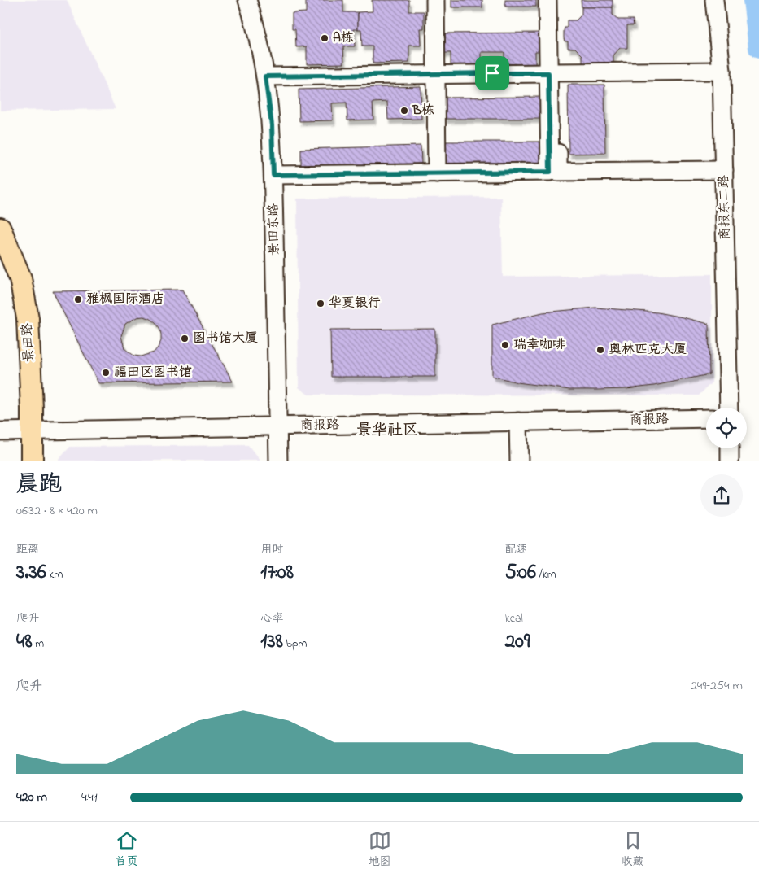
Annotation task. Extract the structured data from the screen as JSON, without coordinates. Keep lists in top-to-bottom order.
{
  "streets": {
    "main road": ["景田路"],
    "street": ["商报东二路", "景田东路", "商报路"]
  },
  "crossings": [
    ["景田东路", "商报路"],
    ["景田路", "商报路"]
  ],
  "districts": ["景华社区"],
  "places": [
    "A栋",
    "B栋",
    "雅枫国际酒店",
    "华夏银行",
    "图书馆大厦",
    "瑞幸咖啡",
    "奥林匹克大厦",
    "福田区图书馆"
  ],
  "page": {
    "heading": ["晨跑", "06:32 · 8 × 420 m"],
    "stats": [
      ["距离", "3.36 km"],
      ["用时", "17:08"],
      ["配速", "5:06 /km"],
      ["爬升", "48 m"],
      ["心率", "138 bpm"],
      ["kcal", "209"]
    ],
    "chart": ["爬升", "249–254 m"],
    "list": [
      {
        "name": "420 m",
        "note": "4:41"
      }
    ],
    "tabs": ["首页", "地图", "收藏"]
  }
}
